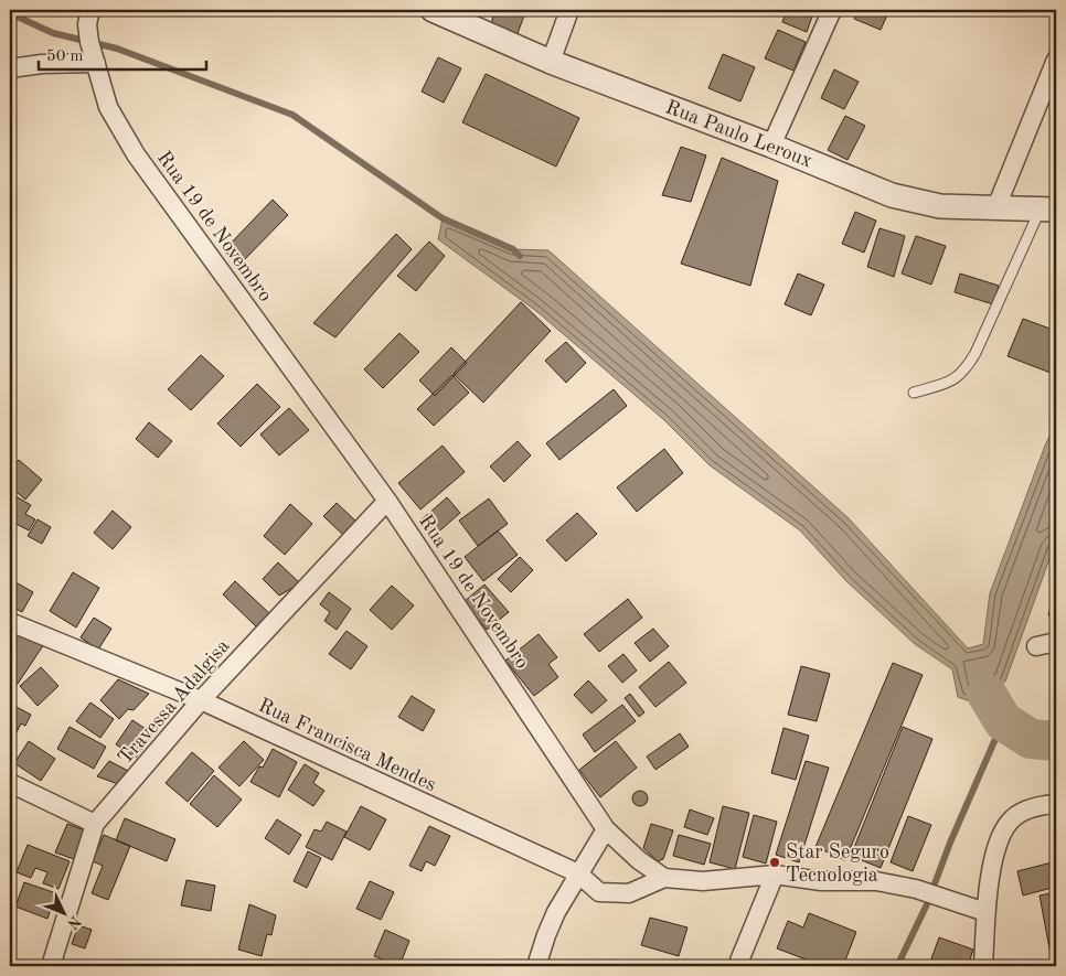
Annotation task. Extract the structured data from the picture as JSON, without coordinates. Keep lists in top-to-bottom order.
{
  "streets": {
    "street": [
      "Rua Paulo Leroux",
      "Rua 19 de Novembro",
      "Travessa Adalgisa",
      "Rua Francisca Mendes"
    ]
  },
  "crossings": [
    ["Rua 19 de Novembro", "Travessa Adalgisa"],
    ["Rua 19 de Novembro", "Rua Francisca Mendes"],
    ["Travessa Adalgisa", "Rua Francisca Mendes"]
  ],
  "places": ["Star Seguro Tecnologia"],
  "scale_bar": "50 m",
  "north": "bottom right"
}
